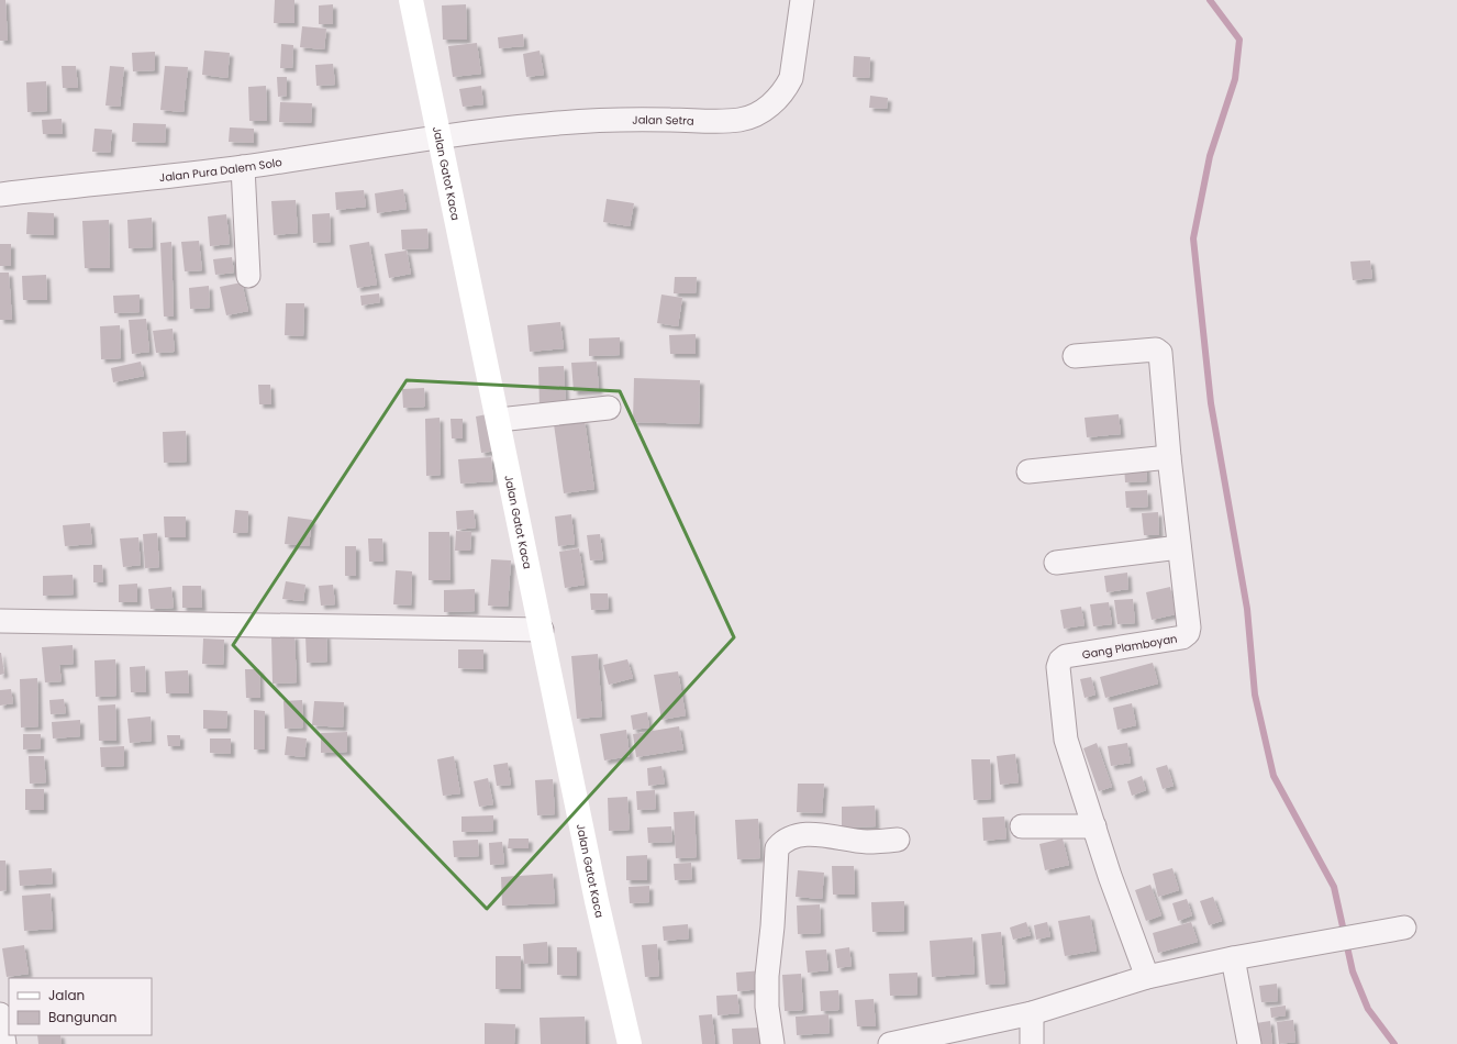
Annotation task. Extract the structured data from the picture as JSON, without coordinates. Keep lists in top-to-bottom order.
{
  "streets": {
    "main road": ["Jalan Gatot Kaca"],
    "street": ["Jalan Setra", "Jalan Pura Dalem Solo", "Gang Plamboyan"]
  },
  "crossings": [
    ["Jalan Setra", "Jalan Pura Dalem Solo"],
    ["Jalan Setra", "Jalan Gatot Kaca"],
    ["Jalan Pura Dalem Solo", "Jalan Gatot Kaca"]
  ],
  "legend": ["Jalan", "Bangunan"]
}
